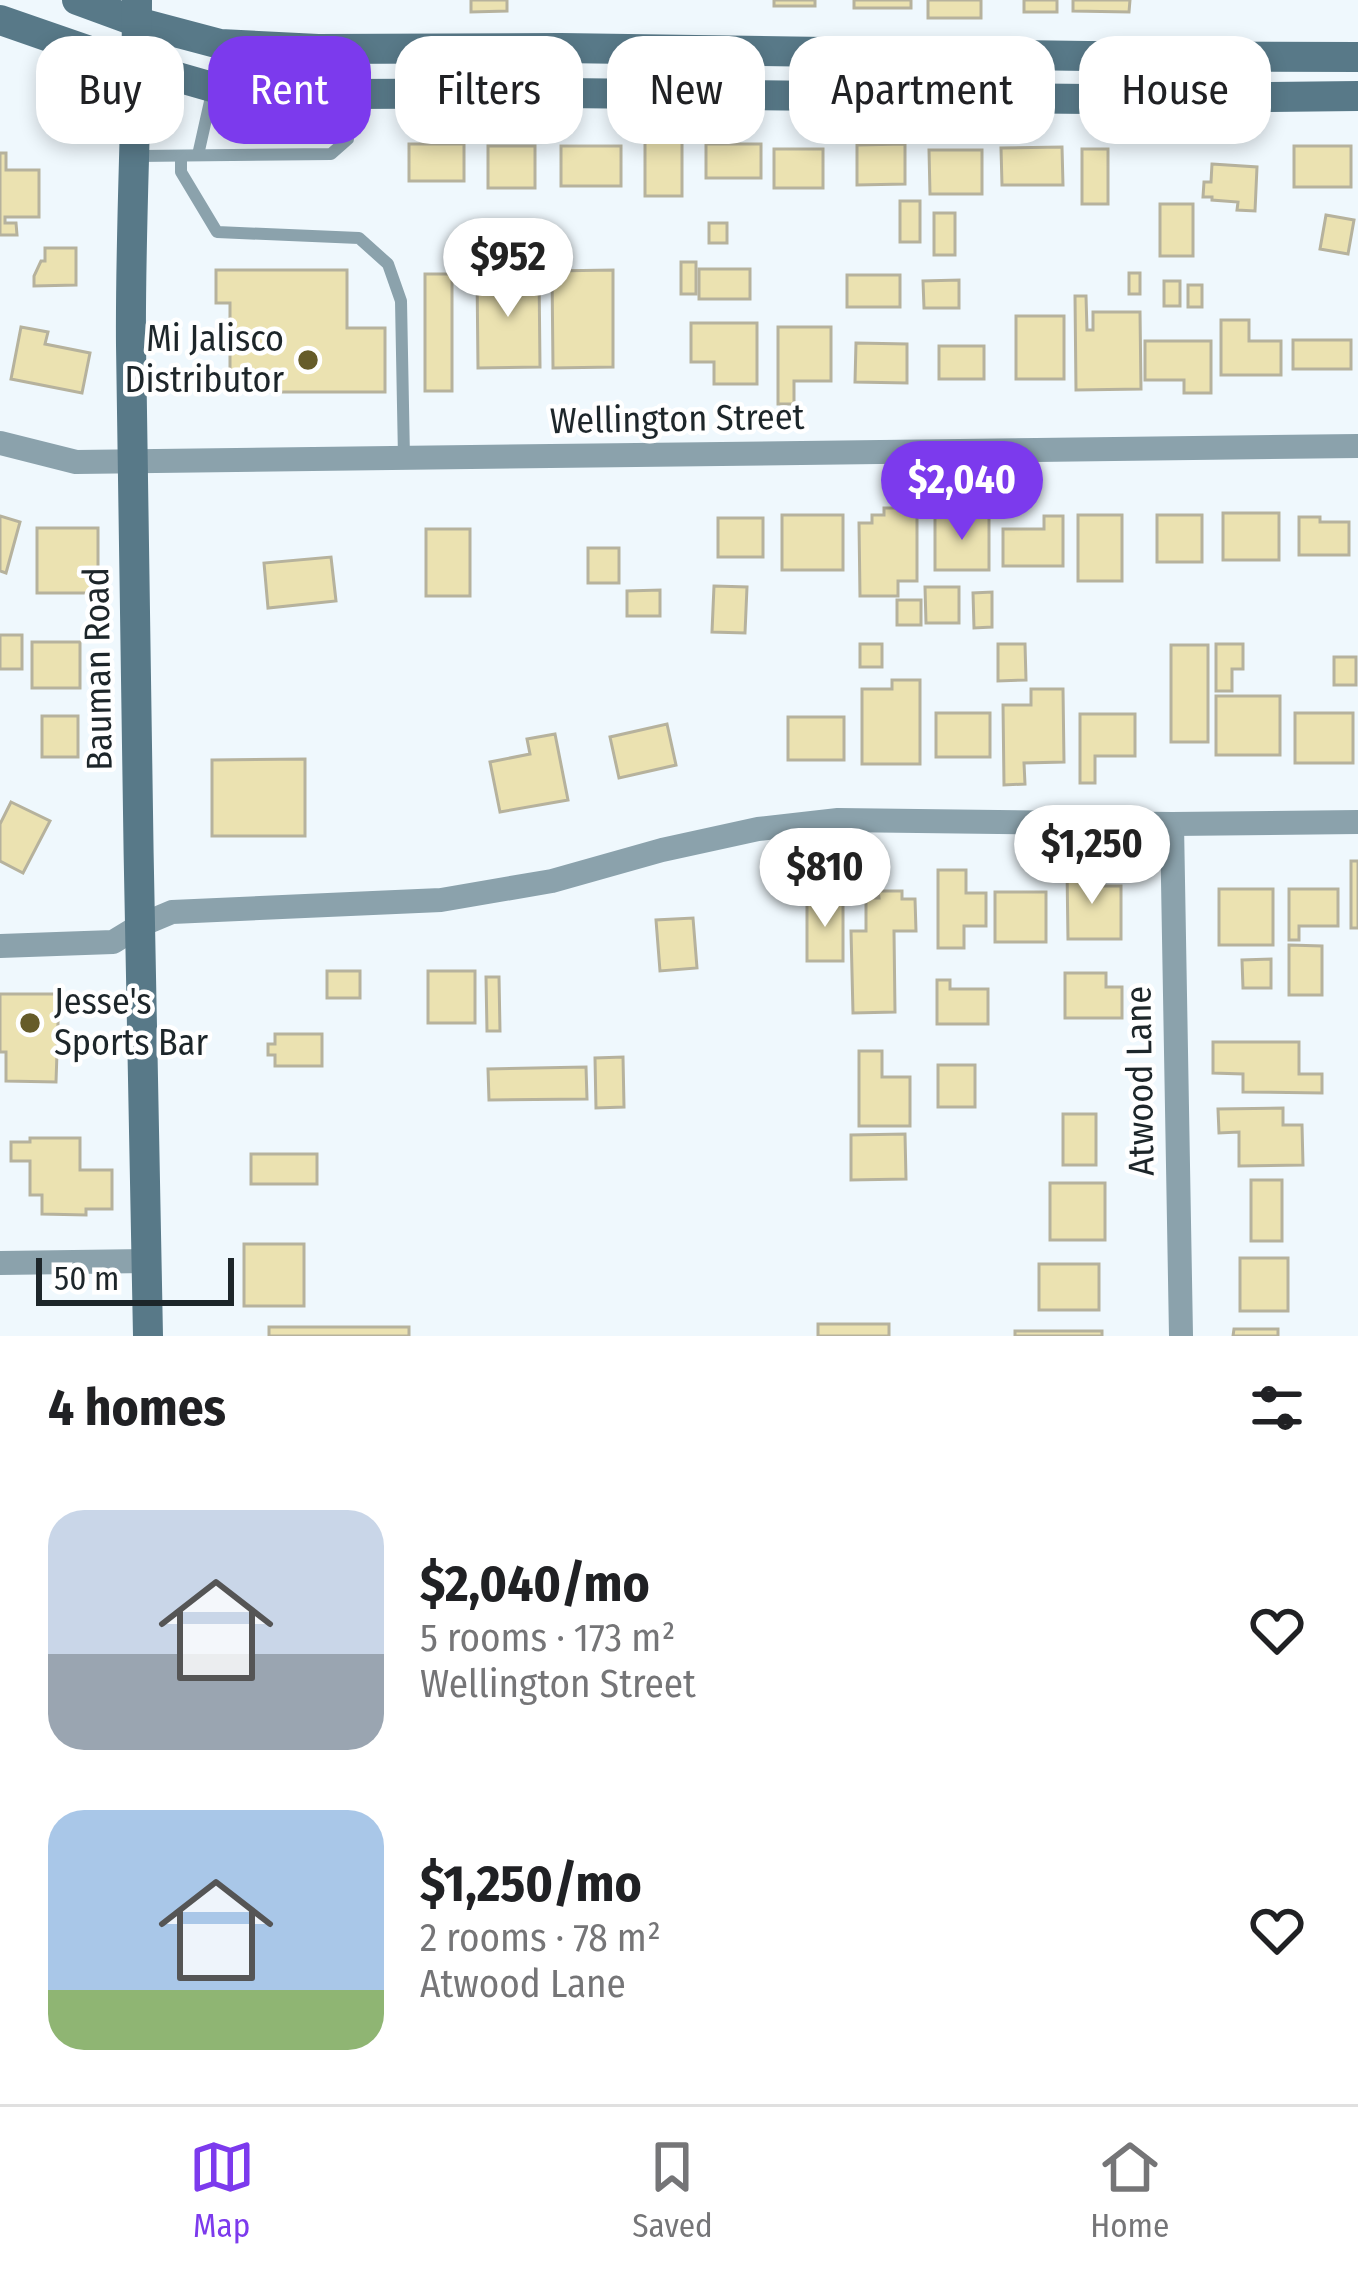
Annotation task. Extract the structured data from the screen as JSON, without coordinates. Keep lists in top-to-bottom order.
{
  "streets": {
    "main road": ["Bauman Road"],
    "street": ["Wellington Street", "Atwood Lane"]
  },
  "crossings": [
    ["Wellington Street", "Bauman Road"]
  ],
  "places": ["Mi Jalisco Distributor", "Jesse's Sports Bar"],
  "scale_bar": "50 m",
  "page": {
    "chip": [
      "Buy",
      "Rent",
      "Filters",
      "New",
      "Apartment",
      "House"
    ],
    "price": [
      "$952",
      "$2,040",
      "$1,250",
      "$810"
    ],
    "scale": "50 m",
    "heading": "4 homes",
    "list": [
      {
        "name": "$2,040/mo",
        "note": "5 rooms · 173 m² · Wellington Street"
      },
      {
        "name": "$1,250/mo",
        "note": "2 rooms · 78 m² · Atwood Lane"
      }
    ],
    "tabs": ["Map", "Saved", "Home"]
  }
}
